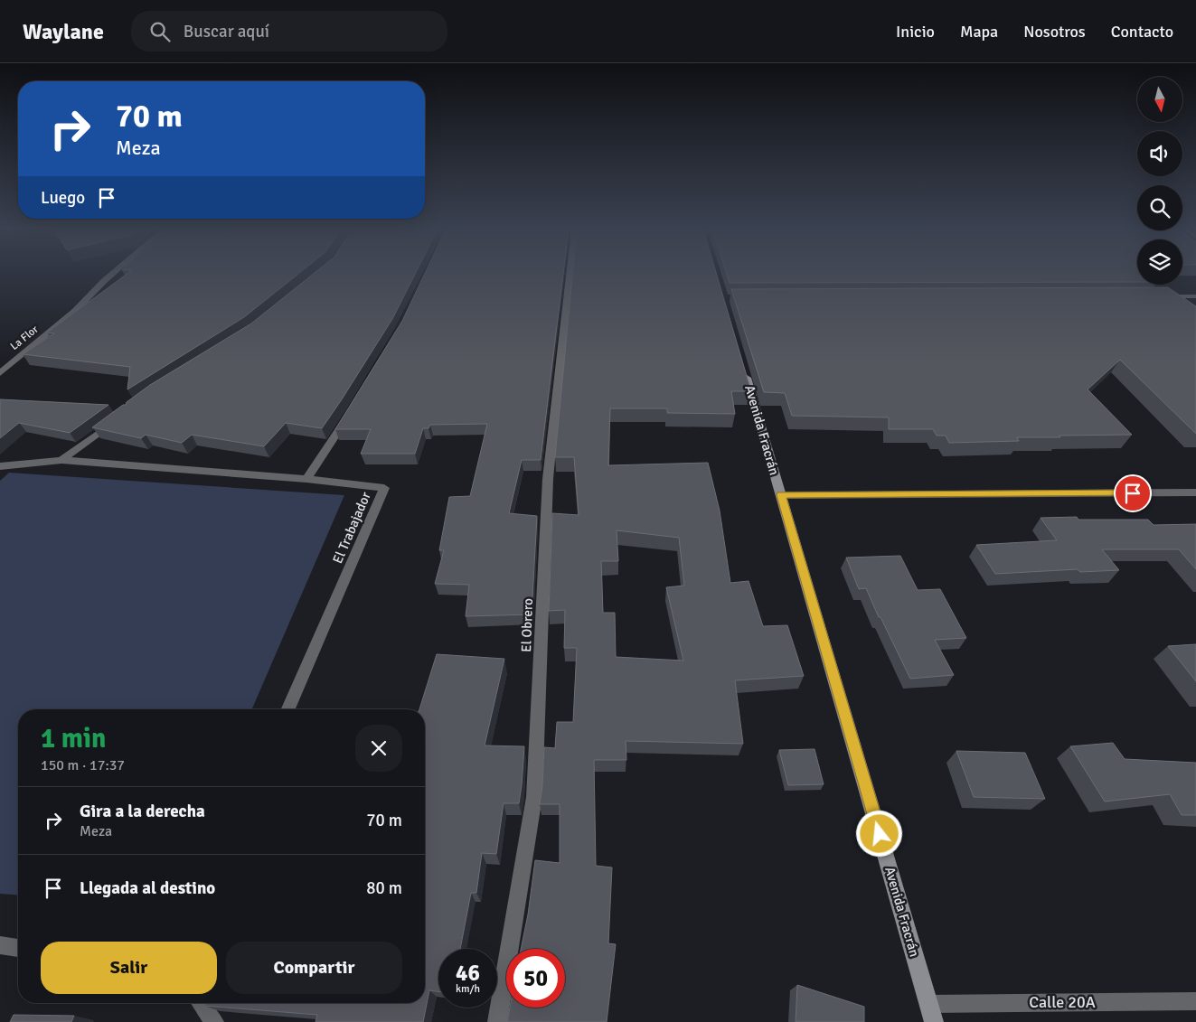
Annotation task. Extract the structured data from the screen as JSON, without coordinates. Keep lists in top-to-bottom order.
{
  "streets": {
    "main road": ["Avenida Fracrán"],
    "street": [
      "La Flor",
      "El Trabajador",
      "El Obrero",
      "Calle 20A"
    ]
  },
  "crossings": [
    ["Avenida Fracrán", "Calle 20A"]
  ],
  "north": "bottom",
  "page": {
    "header": "Waylane",
    "search": "Buscar aquí",
    "nav": [
      "Inicio",
      "Mapa",
      "Nosotros",
      "Contacto"
    ],
    "turn": ["70 m", "Meza"],
    "then": "Luego",
    "heading": ["1 min", "150 m · 17:37"],
    "list": [
      {
        "name": "Gira a la derecha",
        "note": "Meza",
        "value": "70 m"
      },
      {
        "name": "Llegada al destino",
        "value": "80 m"
      }
    ],
    "buttons": ["Salir", "Compartir"],
    "speed": "46 km/h",
    "limit": "50"
  }
}
